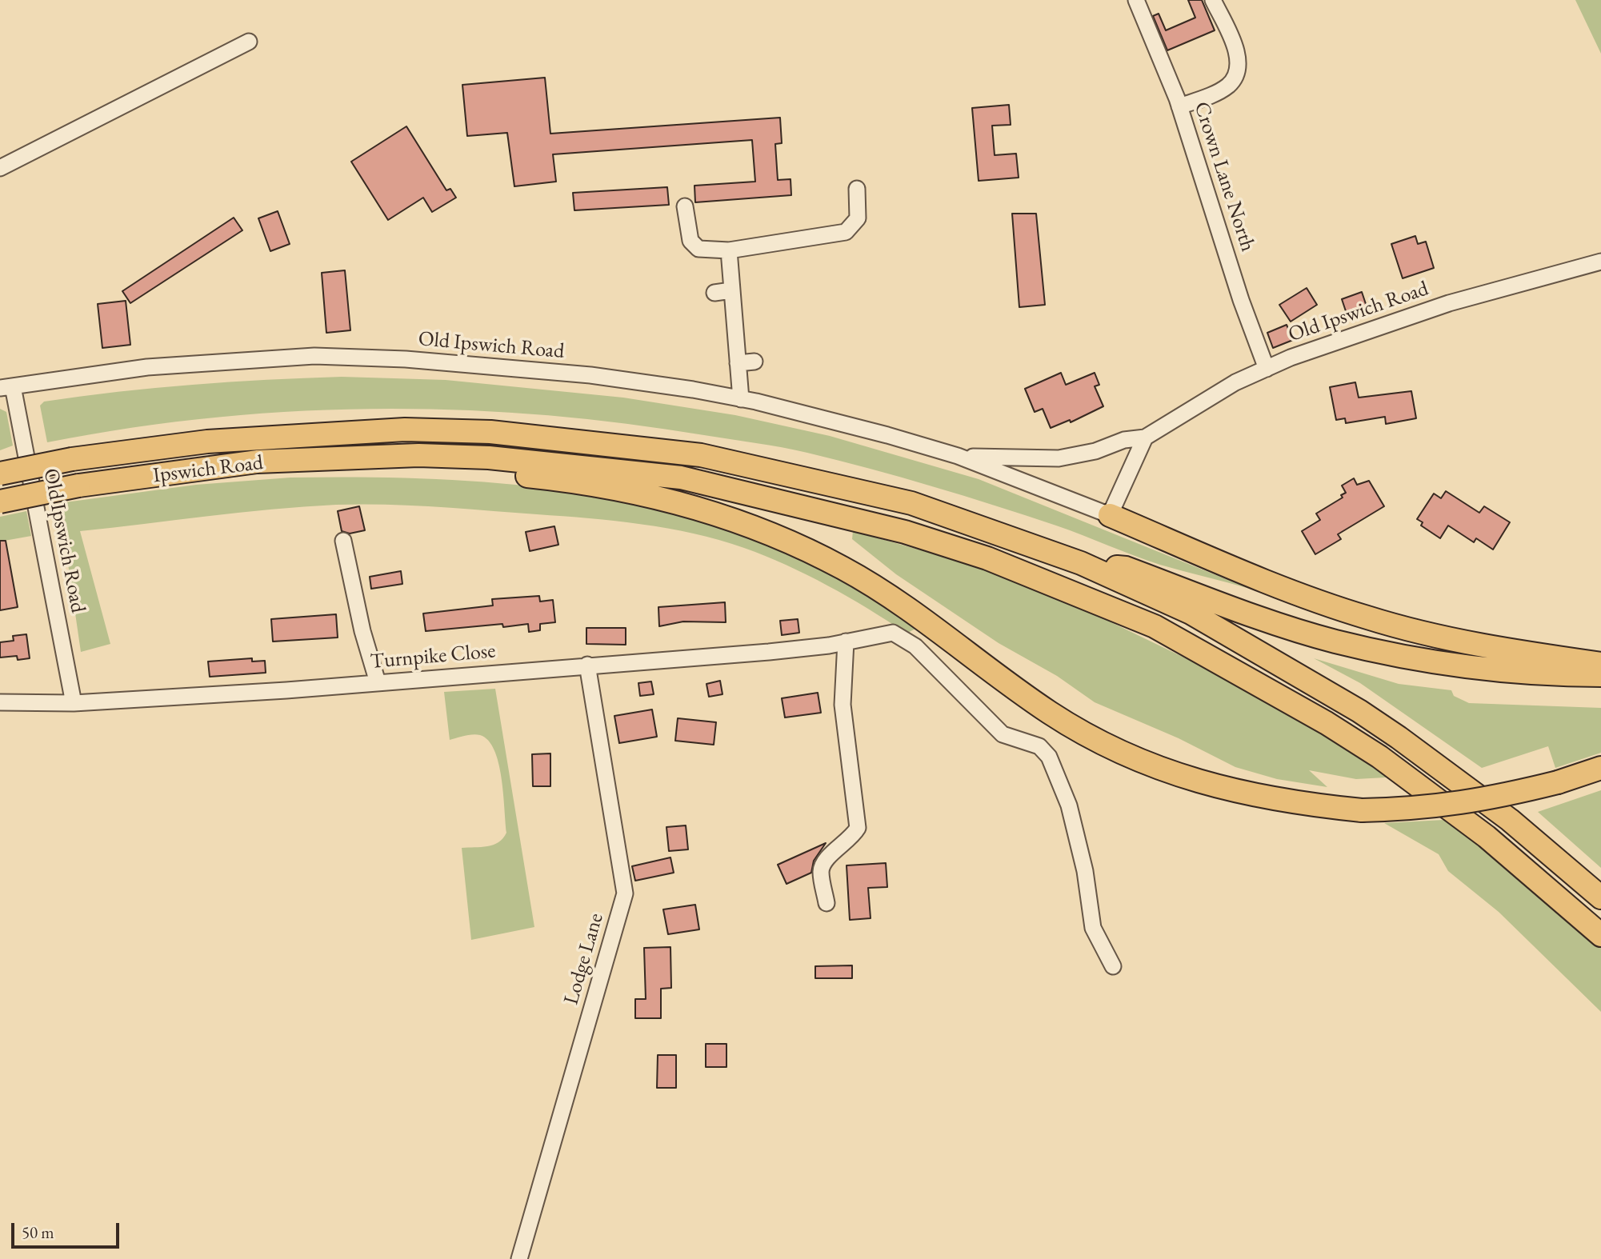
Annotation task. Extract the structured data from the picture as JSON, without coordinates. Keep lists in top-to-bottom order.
{
  "streets": {
    "highway": ["Ipswich Road"],
    "street": [
      "Crown Lane North",
      "Old Ipswich Road",
      "Turnpike Close",
      "Lodge Lane"
    ]
  },
  "crossings": [
    ["Crown Lane North", "Old Ipswich Road"],
    ["Old Ipswich Road", "Turnpike Close"],
    ["Turnpike Close", "Lodge Lane"]
  ],
  "scale_bar": "50 m"
}
